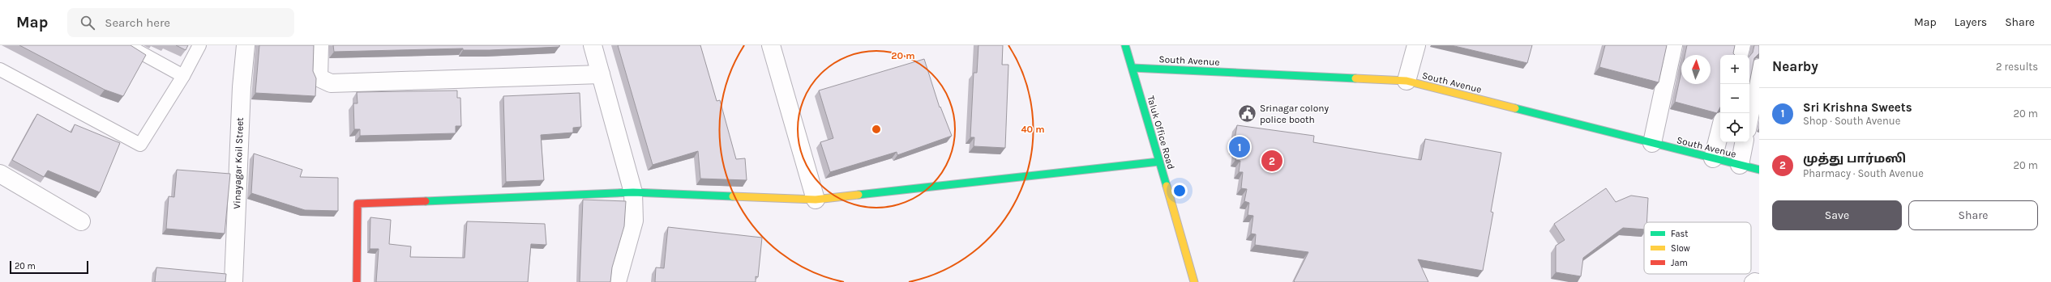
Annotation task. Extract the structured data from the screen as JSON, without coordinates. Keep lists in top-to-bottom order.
{
  "streets": {
    "street": ["South Avenue", "Taluk Office Road", "Vinayagar Koil Street"]
  },
  "crossings": [
    ["South Avenue", "Taluk Office Road"]
  ],
  "places": {
    "public building": ["Srinagar colony police booth"]
  },
  "legend": ["Fast", "Slow", "Jam"],
  "scale_bar": "20 m",
  "north": "top",
  "page": {
    "header": "Map",
    "search": "Search here",
    "nav": ["Map", "Layers", "Share"],
    "heading": ["Nearby", "2 results"],
    "map_buttons": ["+", "−"],
    "list": [
      {
        "mark": "1",
        "name": "Sri Krishna Sweets",
        "note": "Shop · South Avenue",
        "value": "20 m"
      },
      {
        "mark": "2",
        "name": "முத்து பார்மஸி",
        "note": "Pharmacy · South Avenue",
        "value": "20 m"
      }
    ],
    "pins": ["1", "2"],
    "buttons": ["Save", "Share"],
    "scale": "20 m"
  },
  "rings": ["20 m", "40 m"]
}
